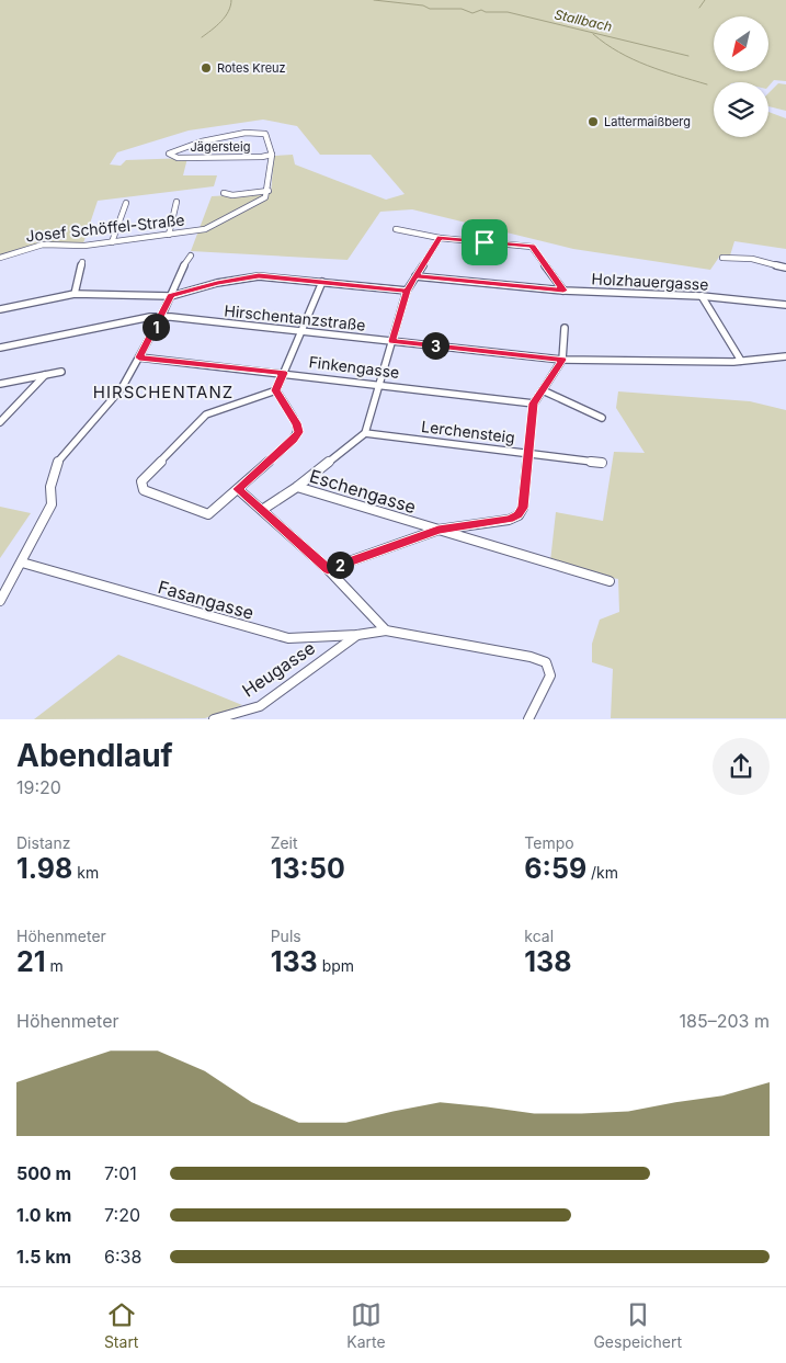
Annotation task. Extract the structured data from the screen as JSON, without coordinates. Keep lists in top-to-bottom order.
{
  "streets": {
    "street": [
      "Jägersteig",
      "Josef Schöffel-Straße",
      "Holzhauergasse",
      "Hirschentanzstraße",
      "Finkengasse",
      "Lerchensteig",
      "Eschengasse",
      "Fasangasse",
      "Heugasse"
    ]
  },
  "crossings": [
    ["Fasangasse", "Heugasse"]
  ],
  "districts": ["HIRSCHENTANZ"],
  "water": ["Stallbach"],
  "places": ["Rotes Kreuz", "Lattermaißberg"],
  "north": "bottom left",
  "page": {
    "pins": ["1", "3", "2"],
    "heading": ["Abendlauf", "19:20"],
    "stats": [
      ["Distanz", "1.98 km"],
      ["Zeit", "13:50"],
      ["Tempo", "6:59 /km"],
      ["Höhenmeter", "21 m"],
      ["Puls", "133 bpm"],
      ["kcal", "138"]
    ],
    "chart": ["Höhenmeter", "185–203 m"],
    "list": [
      {
        "name": "500 m",
        "note": "7:01"
      },
      {
        "name": "1.0 km",
        "note": "7:20"
      },
      {
        "name": "1.5 km",
        "note": "6:38"
      }
    ],
    "tabs": ["Start", "Karte", "Gespeichert"]
  }
}
